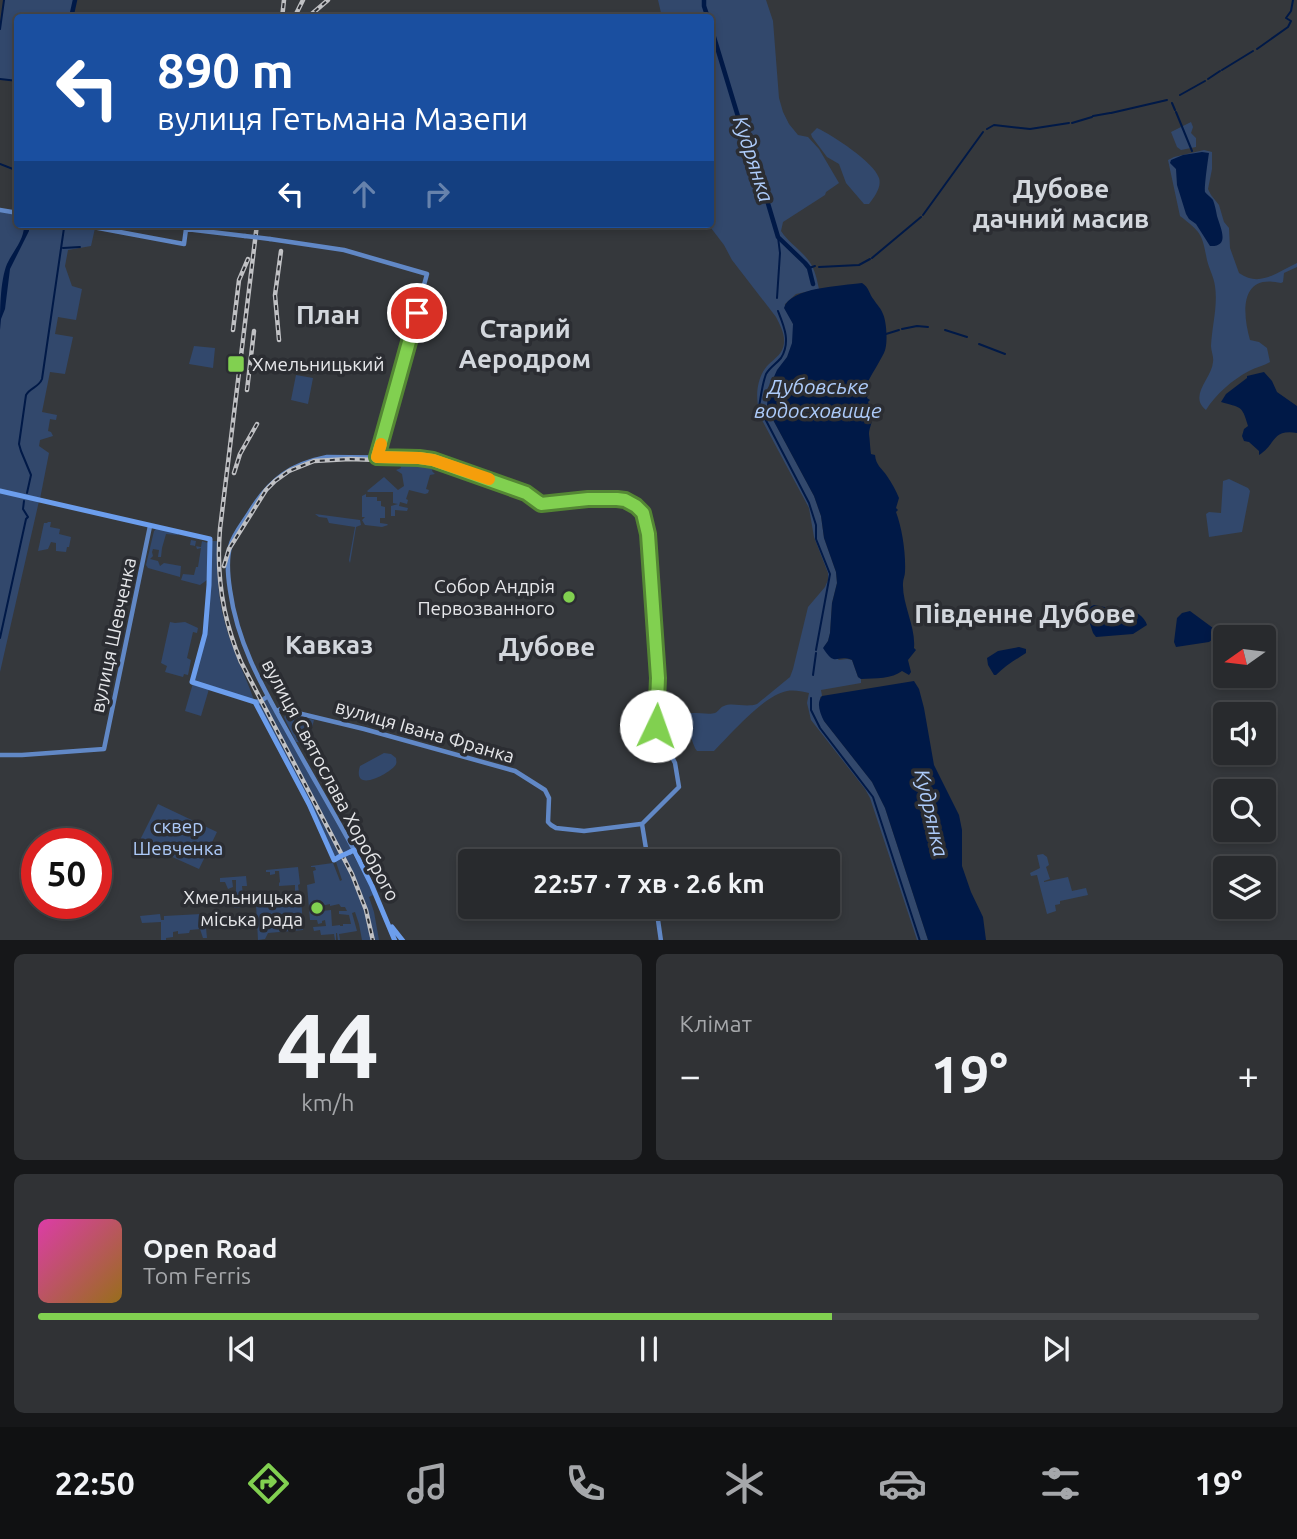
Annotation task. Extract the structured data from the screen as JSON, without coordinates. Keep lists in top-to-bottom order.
{
  "streets": {
    "main road": ["вулиця Шевченка", "вулиця Івана Франка", "вулиця Святослава Хороброго"]
  },
  "crossings": [
    ["вулиця Івана Франка", "вулиця Святослава Хороброго"]
  ],
  "districts": [
    "Дубове дачний масив",
    "План",
    "Старий Аеродром",
    "Південне Дубове",
    "Кавказ",
    "Дубове"
  ],
  "water": ["Кудрянка", "Дубовське водосховище"],
  "parks": ["сквер Шевченка"],
  "places": {
    "transit": ["Хмельницький"],
    "other": ["Собор Андрія Первозванного", "Хмельницька міська рада"]
  },
  "north": "left",
  "page": {
    "turn": ["890 m", "вулиця Гетьмана Мазепи"],
    "limit": "50",
    "trip": "22:57 · 7 хв · 2.6 km",
    "tile": [
      ["44", "km/h"],
      "Клімат"
    ],
    "heat": ["−", "19°", "+"],
    "song": ["Open Road", "Tom Ferris"],
    "tabs": ["22:50", "19°"]
  }
}
